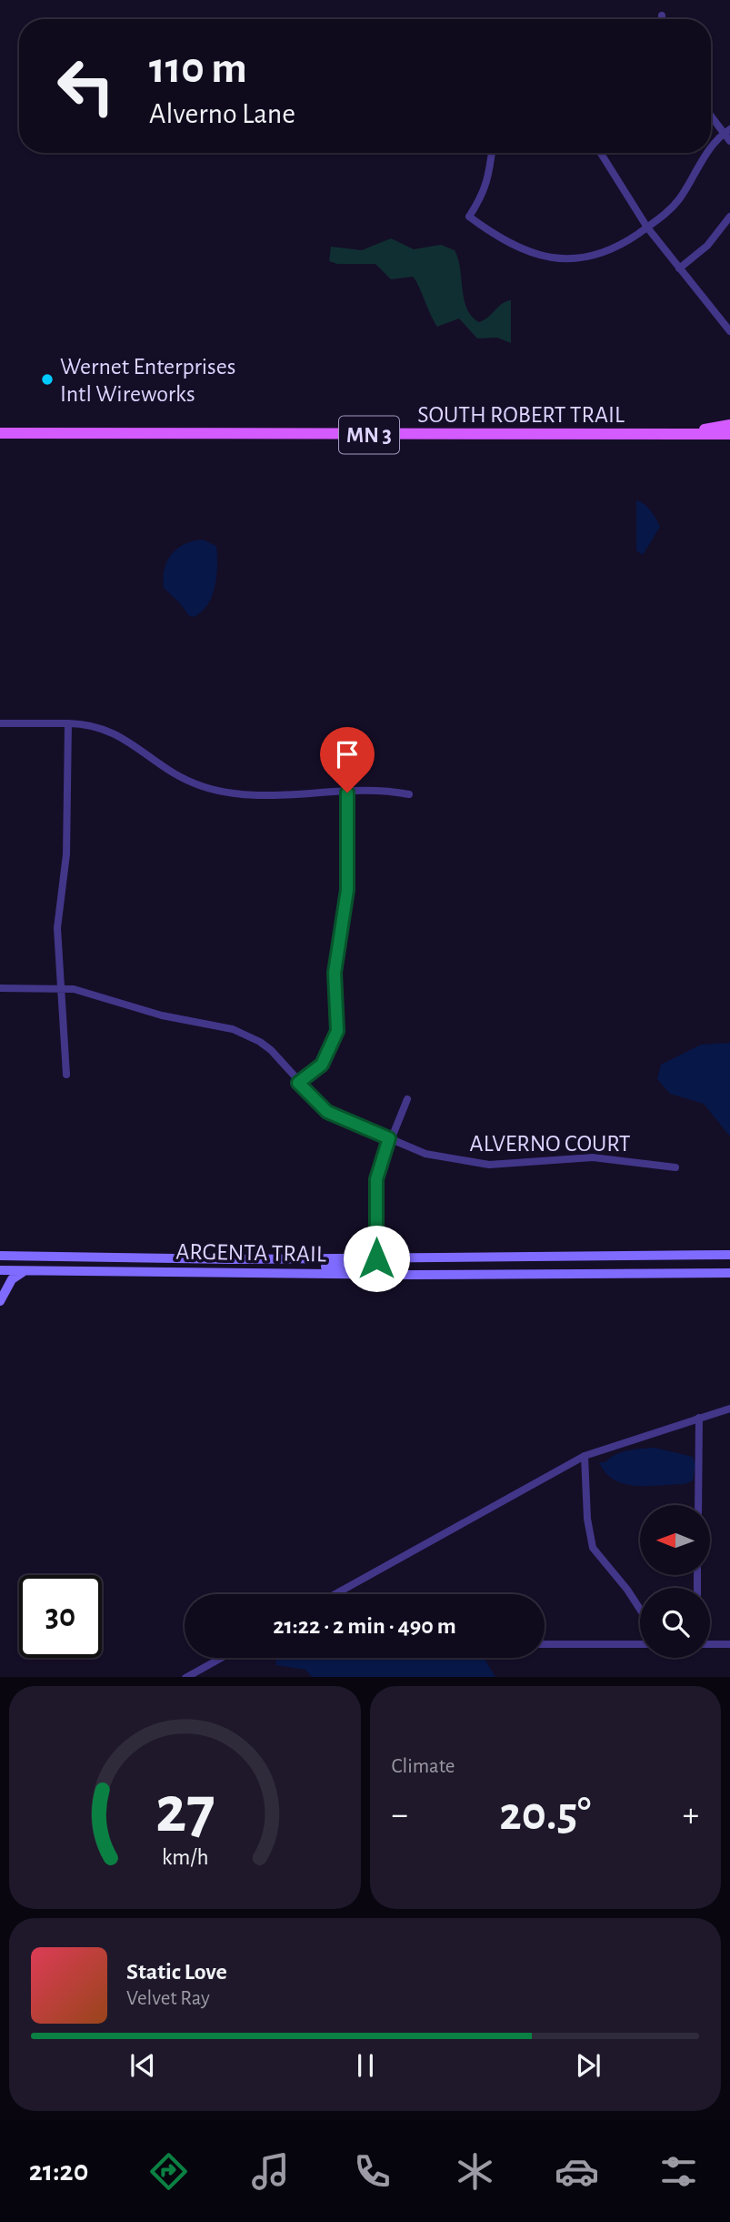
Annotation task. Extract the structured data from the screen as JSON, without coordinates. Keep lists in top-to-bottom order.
{
  "streets": {
    "main road": ["SOUTH ROBERT TRAIL", "MN 3"],
    "street": ["ALVERNO COURT", "ARGENTA TRAIL"]
  },
  "places": ["Wernet Enterprises Intl Wireworks"],
  "north": "left",
  "page": {
    "turn": ["110 m", "Alverno Lane"],
    "limit": "30",
    "trip": "21:22 · 2 min · 490 m",
    "tile": "Climate",
    "heat": ["−", "20.5°", "+"],
    "song": ["Static Love", "Velvet Ray"],
    "tabs": "21:20",
    "gauge": ["27", "km/h"]
  }
}
